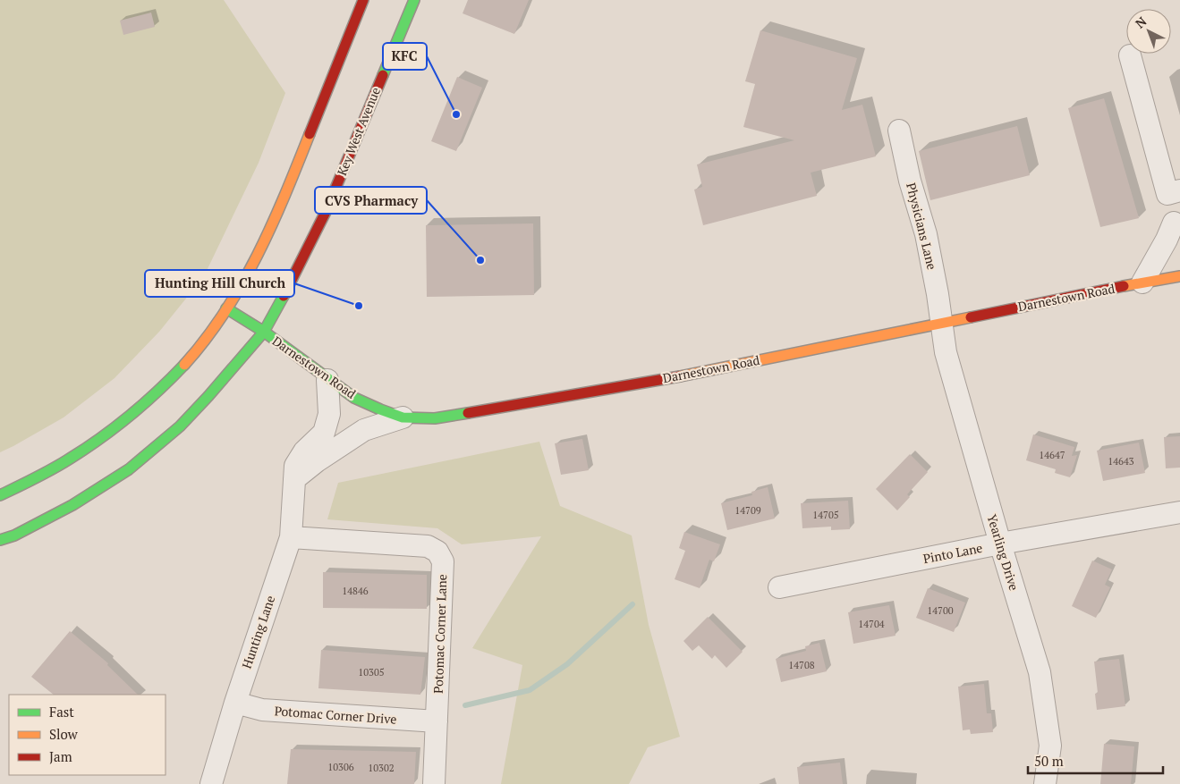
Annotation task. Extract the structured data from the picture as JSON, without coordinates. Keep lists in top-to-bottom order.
{
  "streets": {
    "main road": ["Key West Avenue", "Darnestown Road"],
    "street": [
      "Physicians Lane",
      "Yearling Drive",
      "Pinto Lane",
      "Hunting Lane",
      "Potomac Corner Lane",
      "Potomac Corner Drive"
    ]
  },
  "crossings": [
    ["Key West Avenue", "Darnestown Road"],
    ["Physicians Lane", "Darnestown Road"],
    ["Physicians Lane", "Yearling Drive"],
    ["Darnestown Road", "Yearling Drive"],
    ["Darnestown Road", "Hunting Lane"],
    ["Yearling Drive", "Pinto Lane"],
    ["Hunting Lane", "Potomac Corner Lane"],
    ["Hunting Lane", "Potomac Corner Drive"],
    ["Potomac Corner Lane", "Potomac Corner Drive"]
  ],
  "places": ["KFC", "CVS Pharmacy", "Hunting Hill Church"],
  "house_numbers": [
    "14647",
    "14643",
    "14709",
    "14705",
    "14846",
    "14700",
    "14704",
    "14708",
    "10305",
    "10306",
    "10302"
  ],
  "legend": ["Fast", "Slow", "Jam"],
  "scale_bar": "50 m",
  "north": "top left"
}
